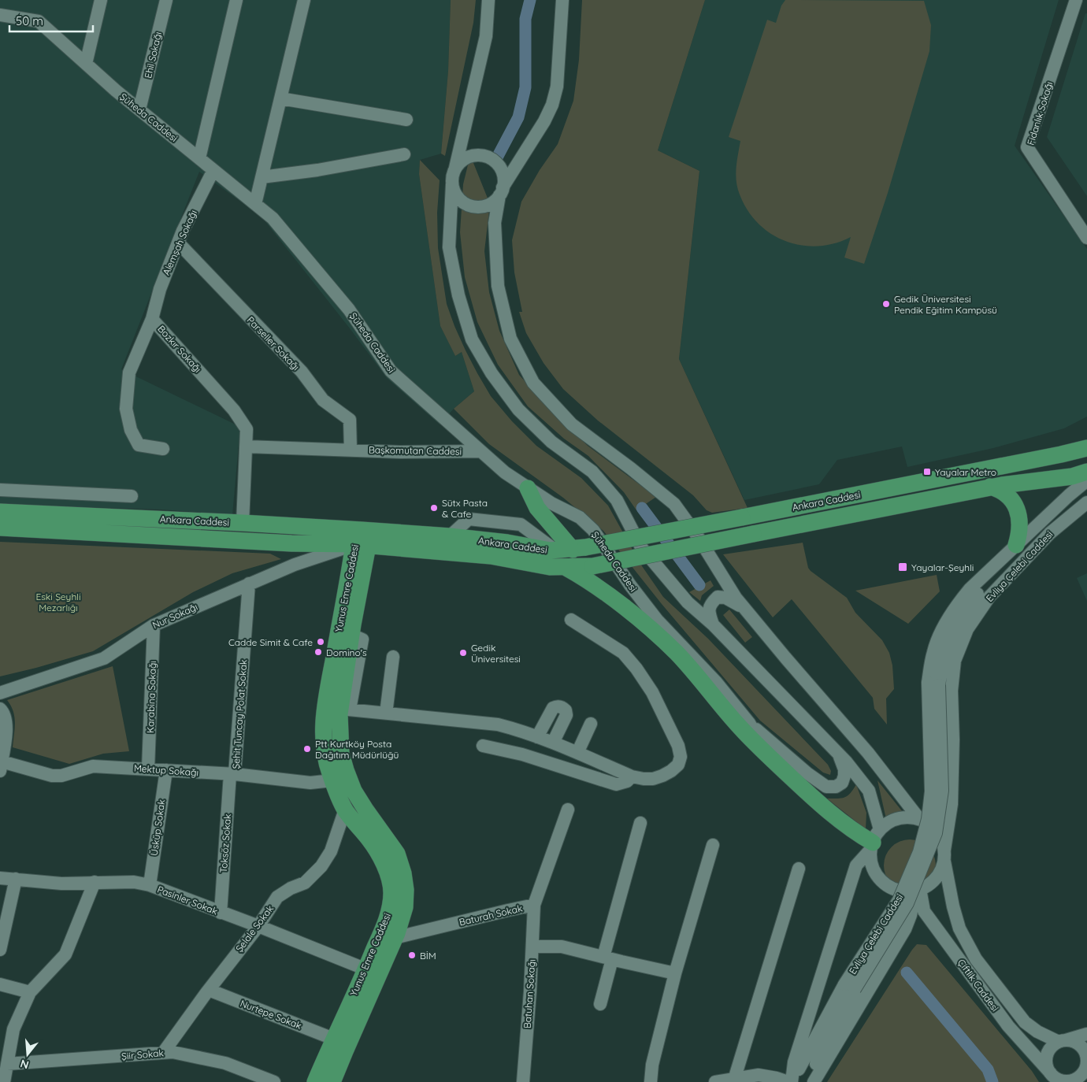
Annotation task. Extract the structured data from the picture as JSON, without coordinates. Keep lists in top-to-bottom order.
{
  "streets": {
    "main road": ["Ankara Caddesi", "Yunus Emre Caddesi"],
    "street": [
      "Ehil Sokağı",
      "Fidanlık Sokağı",
      "Şüheda Caddesi",
      "Alemşah Sokağı",
      "Parseller Sokağı",
      "Bozkır Sokağı",
      "Başkomutan Caddesi",
      "Evliya Çelebi Caddesi",
      "Nur Sokağı",
      "Karabina Sokağı",
      "Şehit Tuncay Polat Sokak",
      "Mektup Sokağı",
      "Üsküp Sokak",
      "Toksöz Sokak",
      "Pasinler Sokak",
      "Baturah Sokak",
      "Şelale Sokak",
      "Çiftlik Caddesi",
      "Batuhan Sokağı",
      "Nurtepe Sokak",
      "Şiir Sokak"
    ]
  },
  "crossings": [
    ["Ehil Sokağı", "Şüheda Caddesi"],
    ["Şüheda Caddesi", "Alemşah Sokağı"],
    ["Şüheda Caddesi", "Başkomutan Caddesi"],
    ["Alemşah Sokağı", "Parseller Sokağı"],
    ["Alemşah Sokağı", "Bozkır Sokağı"],
    ["Parseller Sokağı", "Başkomutan Caddesi"],
    ["Bozkır Sokağı", "Başkomutan Caddesi"],
    ["Bozkır Sokağı", "Ankara Caddesi"],
    ["Ankara Caddesi", "Yunus Emre Caddesi"],
    ["Ankara Caddesi", "Nur Sokağı"],
    ["Evliya Çelebi Caddesi", "Çiftlik Caddesi"],
    ["Yunus Emre Caddesi", "Nur Sokağı"],
    ["Yunus Emre Caddesi", "Mektup Sokağı"],
    ["Yunus Emre Caddesi", "Pasinler Sokak"],
    ["Yunus Emre Caddesi", "Baturah Sokak"],
    ["Yunus Emre Caddesi", "Şelale Sokak"],
    ["Yunus Emre Caddesi", "Nurtepe Sokak"],
    ["Nur Sokağı", "Karabina Sokağı"],
    ["Nur Sokağı", "Şehit Tuncay Polat Sokak"],
    ["Karabina Sokağı", "Mektup Sokağı"],
    ["Şehit Tuncay Polat Sokak", "Mektup Sokağı"],
    ["Şehit Tuncay Polat Sokak", "Toksöz Sokak"],
    ["Mektup Sokağı", "Üsküp Sokak"],
    ["Mektup Sokağı", "Toksöz Sokak"],
    ["Üsküp Sokak", "Pasinler Sokak"],
    ["Toksöz Sokak", "Pasinler Sokak"],
    ["Pasinler Sokak", "Şelale Sokak"],
    ["Baturah Sokak", "Batuhan Sokağı"],
    ["Şelale Sokak", "Nurtepe Sokak"],
    ["Şelale Sokak", "Şiir Sokak"]
  ],
  "parks": ["Eski Şeyhli Mezarlığı"],
  "places": {
    "other": [
      "Gedik Üniversitesi Pendik Eğitim Kampüsü",
      "Sütx Pasta & Cafe",
      "Cadde Simit & Cafe",
      "Domino's",
      "Gedik Üniversitesi",
      "Ptt Kurtköy Posta Dağıtım Müdürlüğü",
      "BİM"
    ],
    "transit": ["Yayalar Metro", "Yayalar-Şeyhli"]
  },
  "scale_bar": "50 m",
  "north": "bottom"
}
